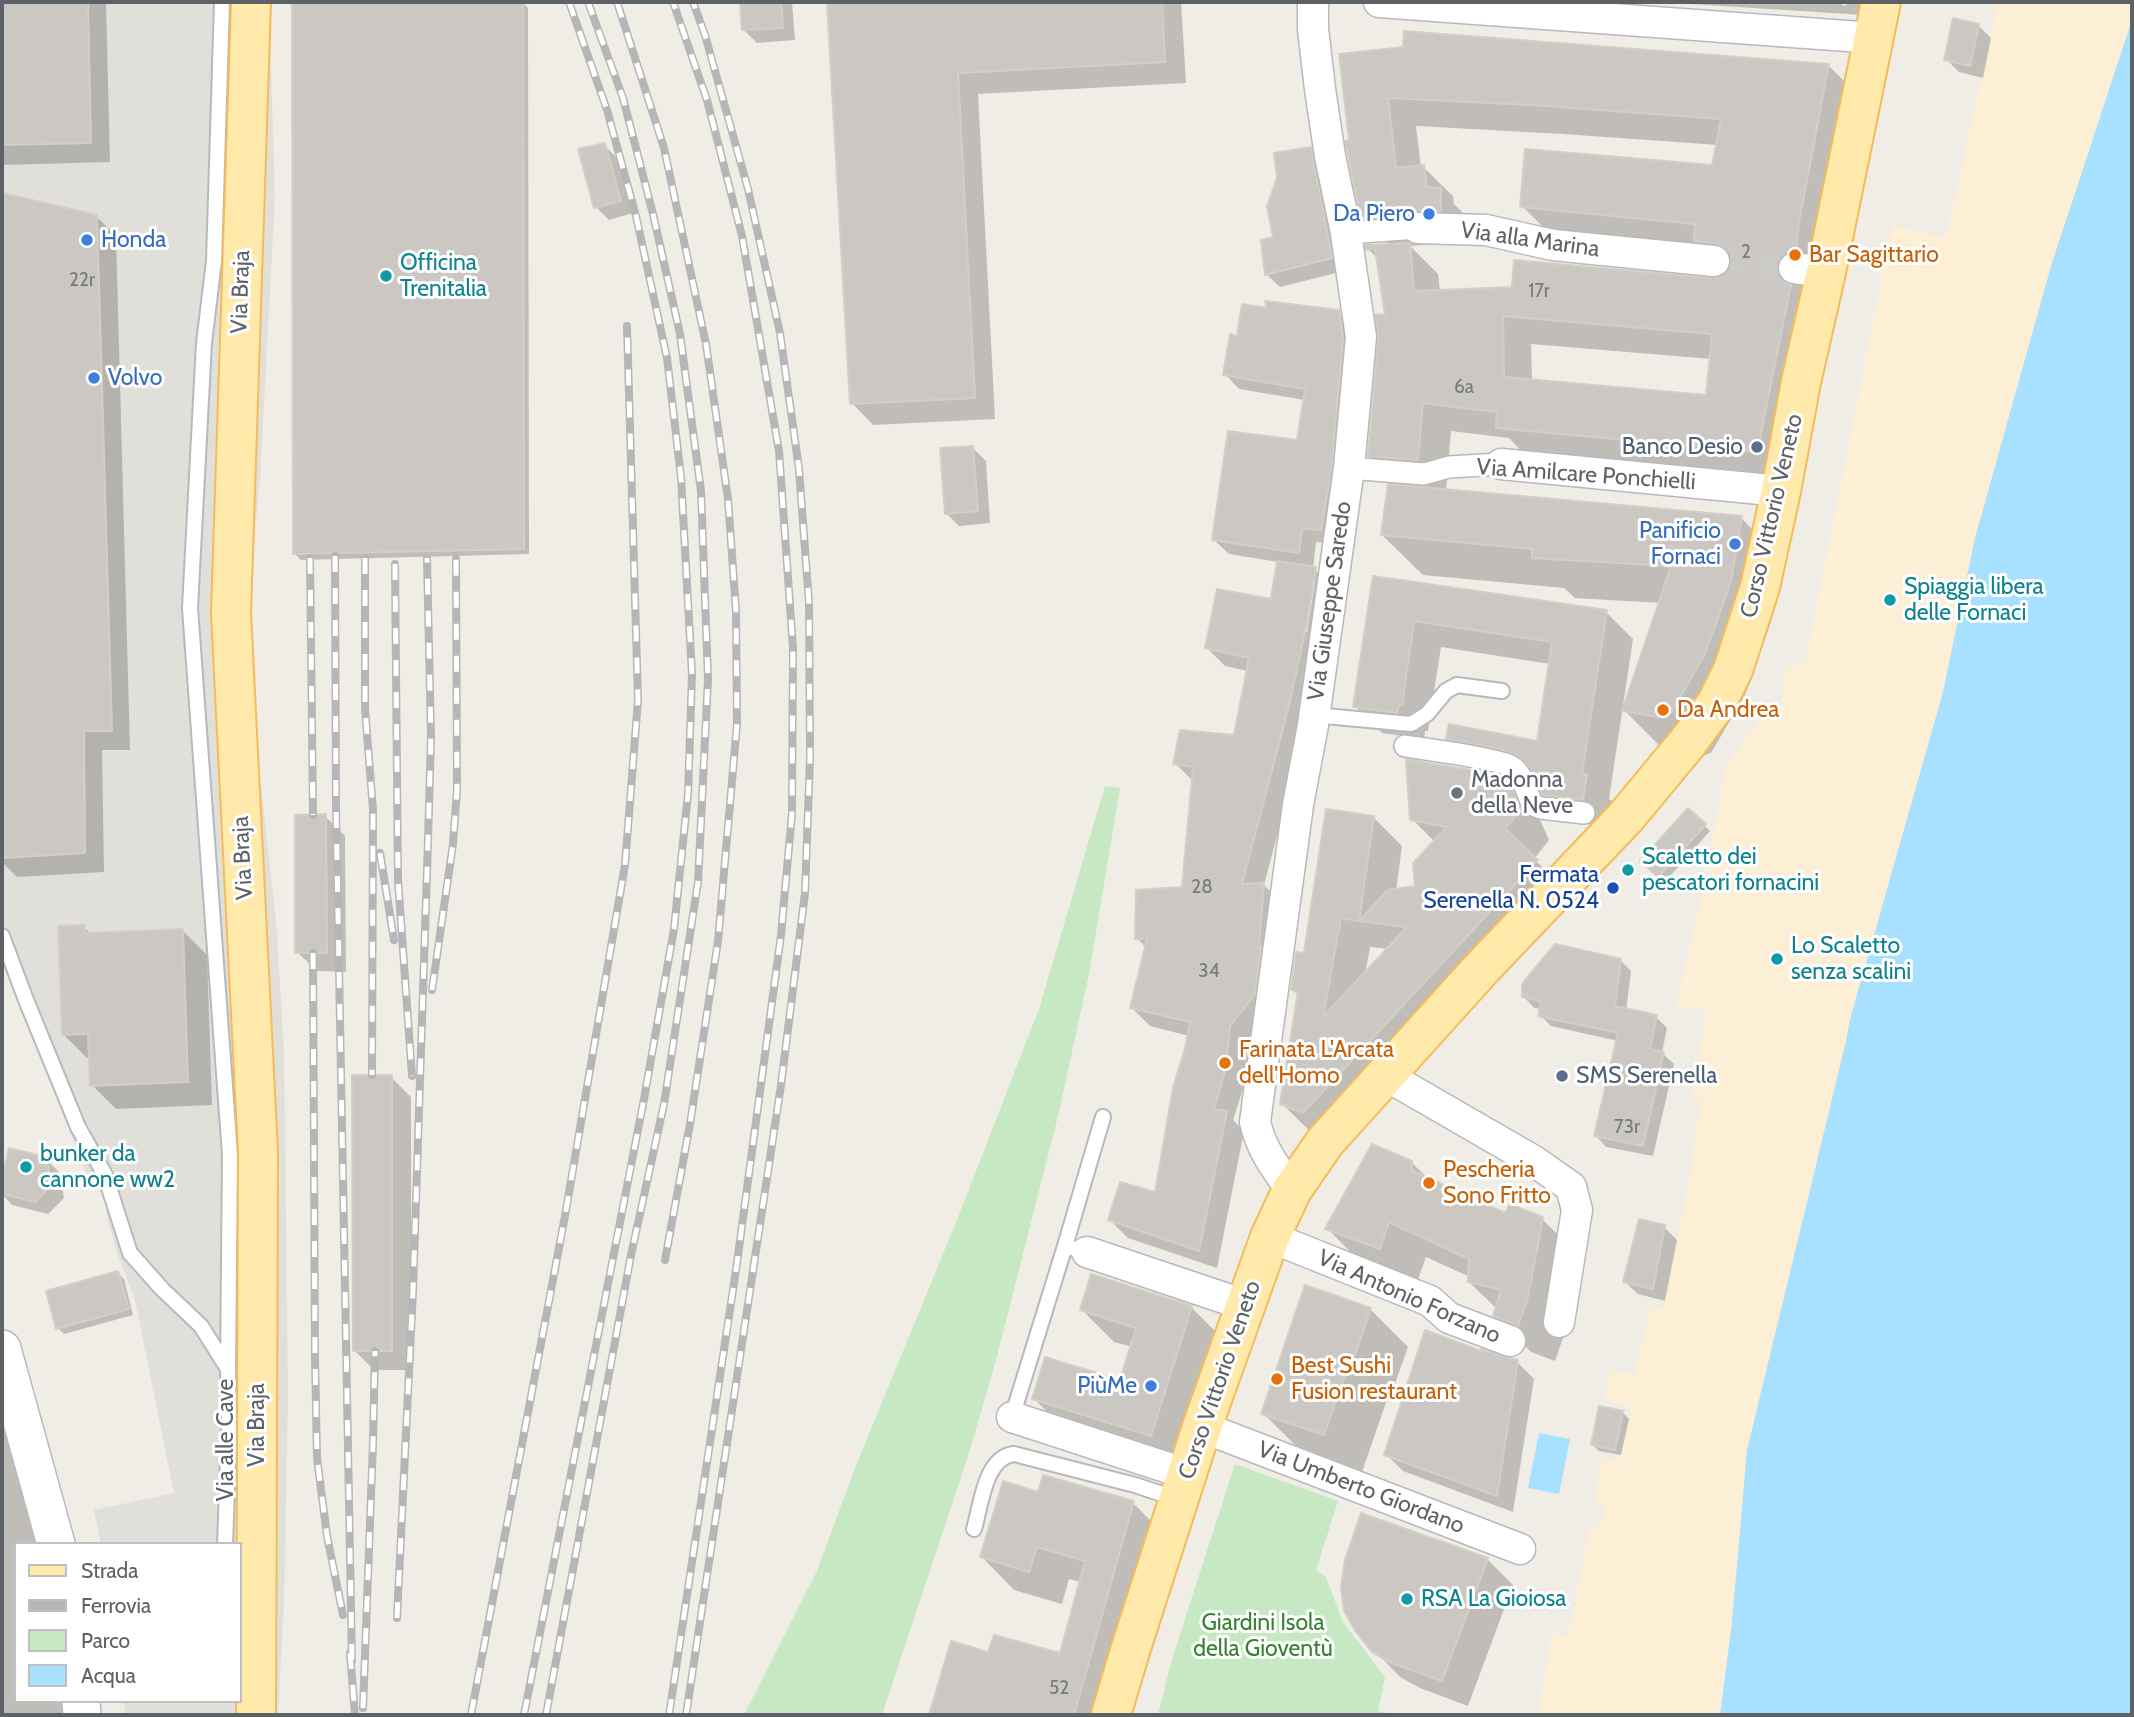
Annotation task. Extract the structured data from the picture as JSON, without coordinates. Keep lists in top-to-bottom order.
{
  "streets": {
    "main road": ["Via Braja", "Corso Vittorio Veneto"],
    "street": [
      "Via alla Marina",
      "Via Amilcare Ponchielli",
      "Via Giuseppe Saredo",
      "Via Antonio Forzano",
      "Via Umberto Giordano"
    ],
    "lane": ["Via alle Cave"]
  },
  "crossings": [
    ["Via alla Marina", "Via Giuseppe Saredo"],
    ["Via Amilcare Ponchielli", "Corso Vittorio Veneto"],
    ["Via Amilcare Ponchielli", "Via Giuseppe Saredo"],
    ["Corso Vittorio Veneto", "Via Giuseppe Saredo"],
    ["Corso Vittorio Veneto", "Via Antonio Forzano"],
    ["Corso Vittorio Veneto", "Via Umberto Giordano"]
  ],
  "parks": ["Giardini Isola della Gioventù"],
  "places": [
    "Da Piero",
    "Honda",
    "Bar Sagittario",
    "Officina Trenitalia",
    "Volvo",
    "Banco Desio",
    "Panificio Fornaci",
    "Spiaggia libera delle Fornaci",
    "Da Andrea",
    "Madonna della Neve",
    "Scaletto dei pescatori fornacini",
    "Fermata Serenella N. 0524",
    "Lo Scaletto senza scalini",
    "Farinata L'Arcata dell'Homo",
    "SMS Serenella",
    "bunker da cannone ww2",
    "Pescheria Sono Fritto",
    "Best Sushi Fusion restaurant",
    "PiùMe",
    "RSA La Gioiosa"
  ],
  "house_numbers": [
    "2",
    "22r",
    "17r",
    "6a",
    "28",
    "34",
    "73r",
    "52"
  ],
  "legend": [
    "Strada",
    "Ferrovia",
    "Parco",
    "Acqua"
  ]
}
